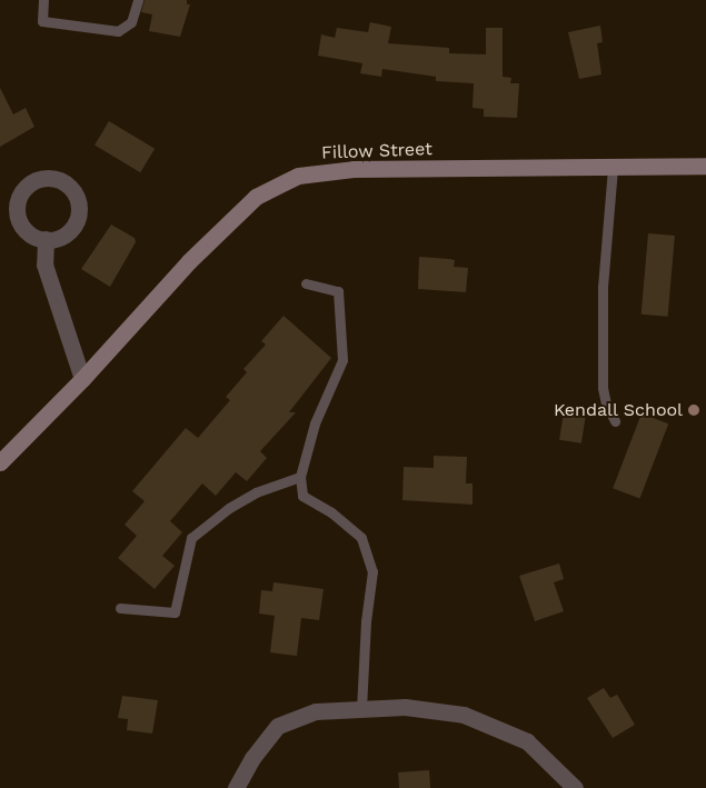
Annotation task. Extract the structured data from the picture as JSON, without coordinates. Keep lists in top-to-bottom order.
{
  "streets": {
    "street": ["Fillow Street"]
  },
  "places": ["Kendall School"]
}
